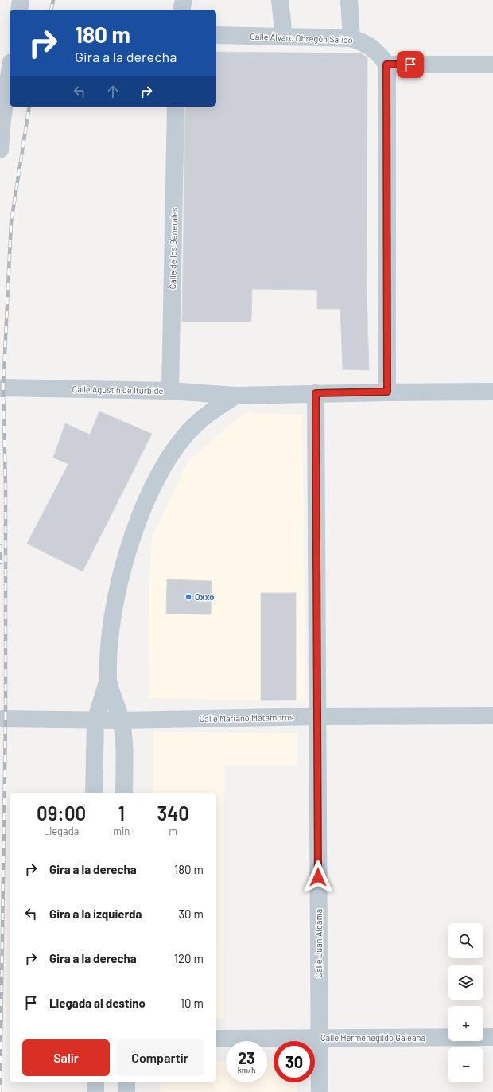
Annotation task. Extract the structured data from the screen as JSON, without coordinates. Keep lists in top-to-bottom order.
{
  "streets": {
    "street": [
      "Calle Álvaro Obregón Salido",
      "Calle de los Generales",
      "Calle Agustín de Iturbide",
      "Calle Mariano Matamoros",
      "Calle Juan Aldama",
      "Calle Hermenegildo Galeana"
    ]
  },
  "crossings": [
    ["Calle de los Generales", "Calle Agustín de Iturbide"],
    ["Calle Agustín de Iturbide", "Calle Juan Aldama"],
    ["Calle Mariano Matamoros", "Calle Juan Aldama"],
    ["Calle Juan Aldama", "Calle Hermenegildo Galeana"]
  ],
  "places": ["Oxxo"],
  "page": {
    "turn": ["180 m", "Gira a la derecha"],
    "eta": [
      "09:00",
      "Llegada",
      "1",
      "min",
      "340",
      "m"
    ],
    "list": [
      {
        "name": "Gira a la derecha",
        "value": "180 m"
      },
      {
        "name": "Gira a la izquierda",
        "value": "30 m"
      },
      {
        "name": "Gira a la derecha",
        "value": "120 m"
      },
      {
        "name": "Llegada al destino",
        "value": "10 m"
      }
    ],
    "map_buttons": ["+", "−"],
    "buttons": ["Salir", "Compartir"],
    "speed": "23 km/h",
    "limit": "30"
  }
}
